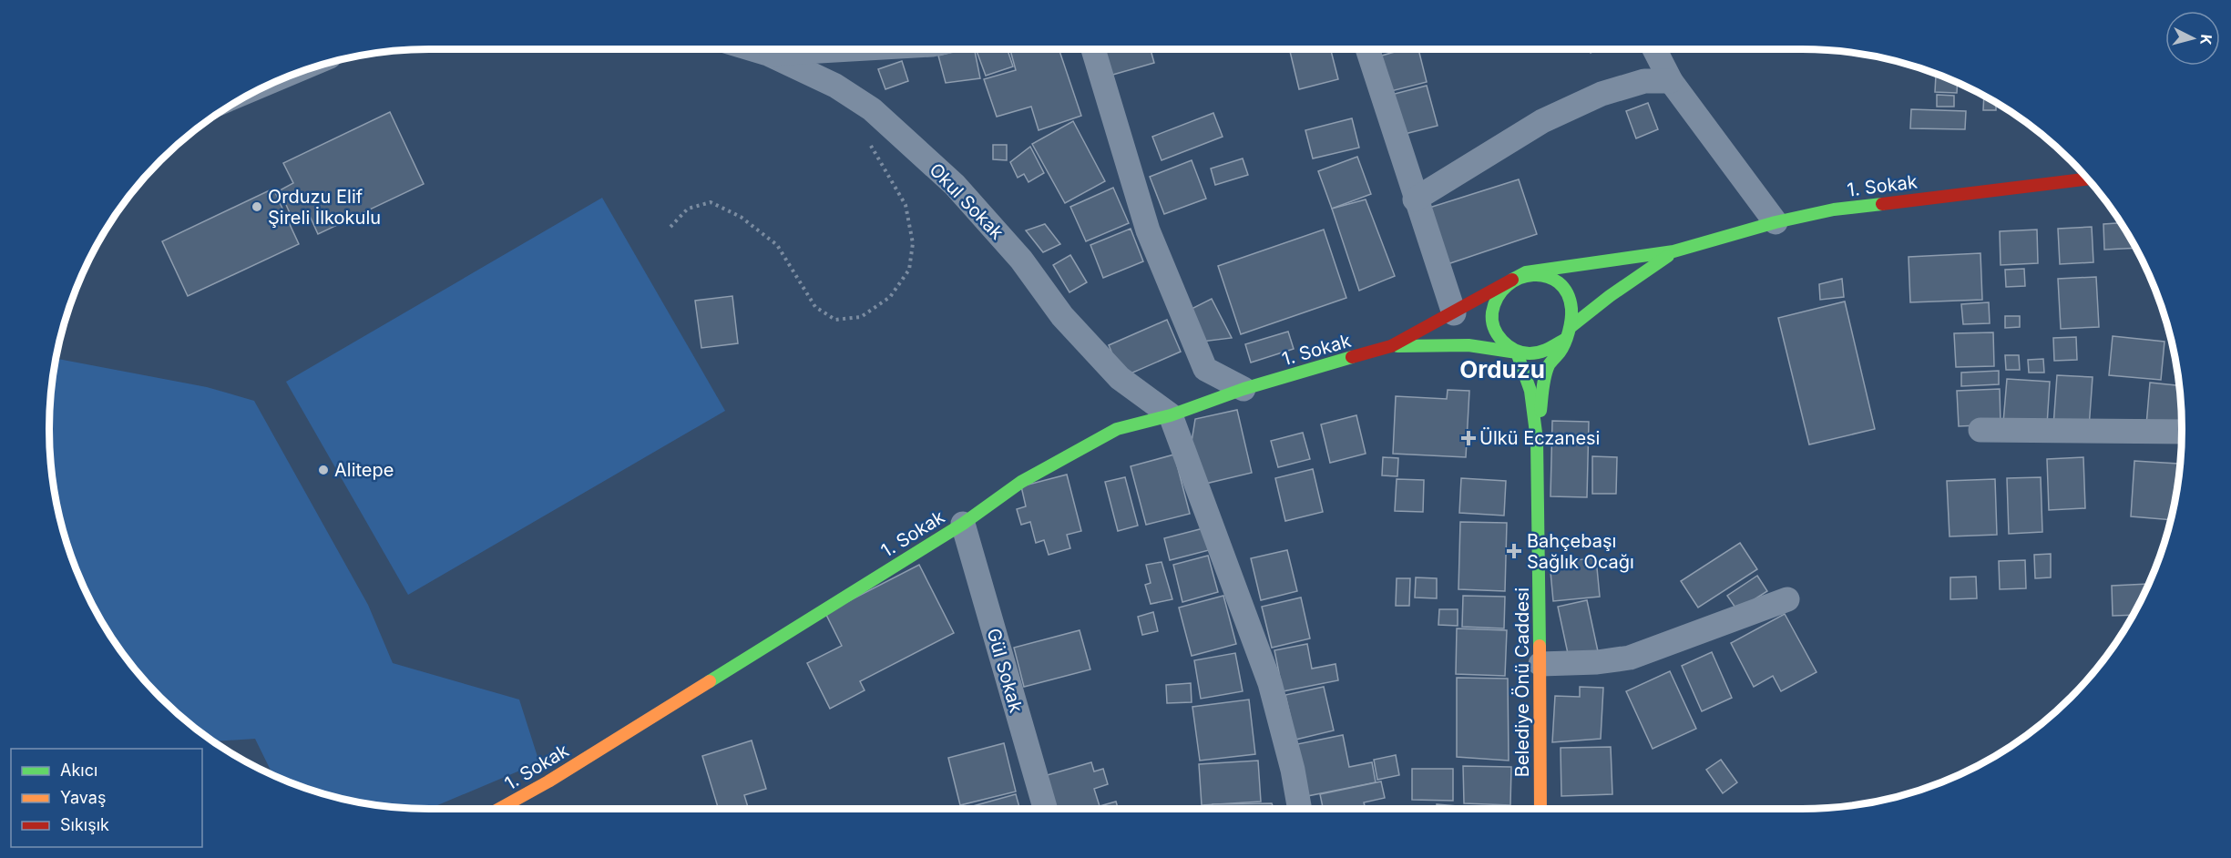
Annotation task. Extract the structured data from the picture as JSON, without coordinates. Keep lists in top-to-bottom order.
{
  "streets": {
    "street": [
      "1. Sokak",
      "Okul Sokak",
      "Gül Sokak",
      "Belediye Önü Caddesi"
    ]
  },
  "crossings": [
    ["1. Sokak", "Okul Sokak"],
    ["1. Sokak", "Gül Sokak"]
  ],
  "districts": ["Orduzu"],
  "places": {
    "other": ["Orduzu Elif Şireli İlkokulu", "Alitepe"],
    "health": ["Ülkü Eczanesi", "Bahçebaşı Sağlık Ocağı"]
  },
  "legend": ["Akıcı", "Yavaş", "Sıkışık"],
  "north": "right"
}
